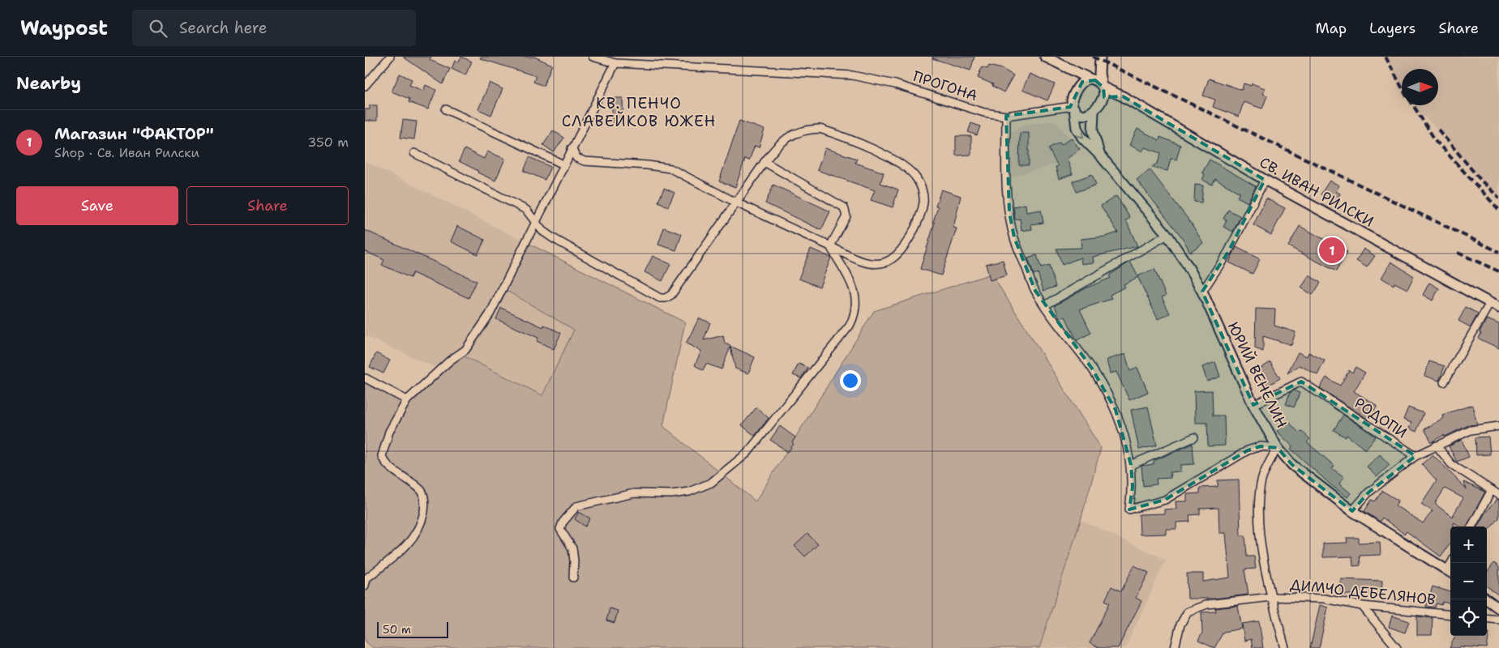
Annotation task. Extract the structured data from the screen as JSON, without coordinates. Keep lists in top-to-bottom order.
{
  "streets": {
    "street": [
      "ПРОГОНА",
      "СВ. ИВАН РИЛСКИ",
      "ЮРИЙ ВЕНЕЛИН",
      "РОДОПИ",
      "ДИМЧО ДЕБЕЛЯНОВ"
    ]
  },
  "crossings": [
    ["ПРОГОНА", "СВ. ИВАН РИЛСКИ"],
    ["ПРОГОНА", "ЮРИЙ ВЕНЕЛИН"],
    ["СВ. ИВАН РИЛСКИ", "ЮРИЙ ВЕНЕЛИН"],
    ["ЮРИЙ ВЕНЕЛИН", "РОДОПИ"]
  ],
  "districts": ["КВ. ПЕНЧО СЛАВЕЙКОВ ЮЖЕН"],
  "scale_bar": "50 m",
  "north": "right",
  "page": {
    "header": "Waypost",
    "search": "Search here",
    "nav": ["Map", "Layers", "Share"],
    "heading": "Nearby",
    "list": [
      {
        "mark": "1",
        "name": "Магазин \"ФАКТОР\"",
        "note": "Shop · Св. Иван Рилски",
        "value": "350 m"
      }
    ],
    "buttons": ["Save", "Share"],
    "pins": "1",
    "map_buttons": ["+", "−"],
    "scale": "50 m"
  }
}
